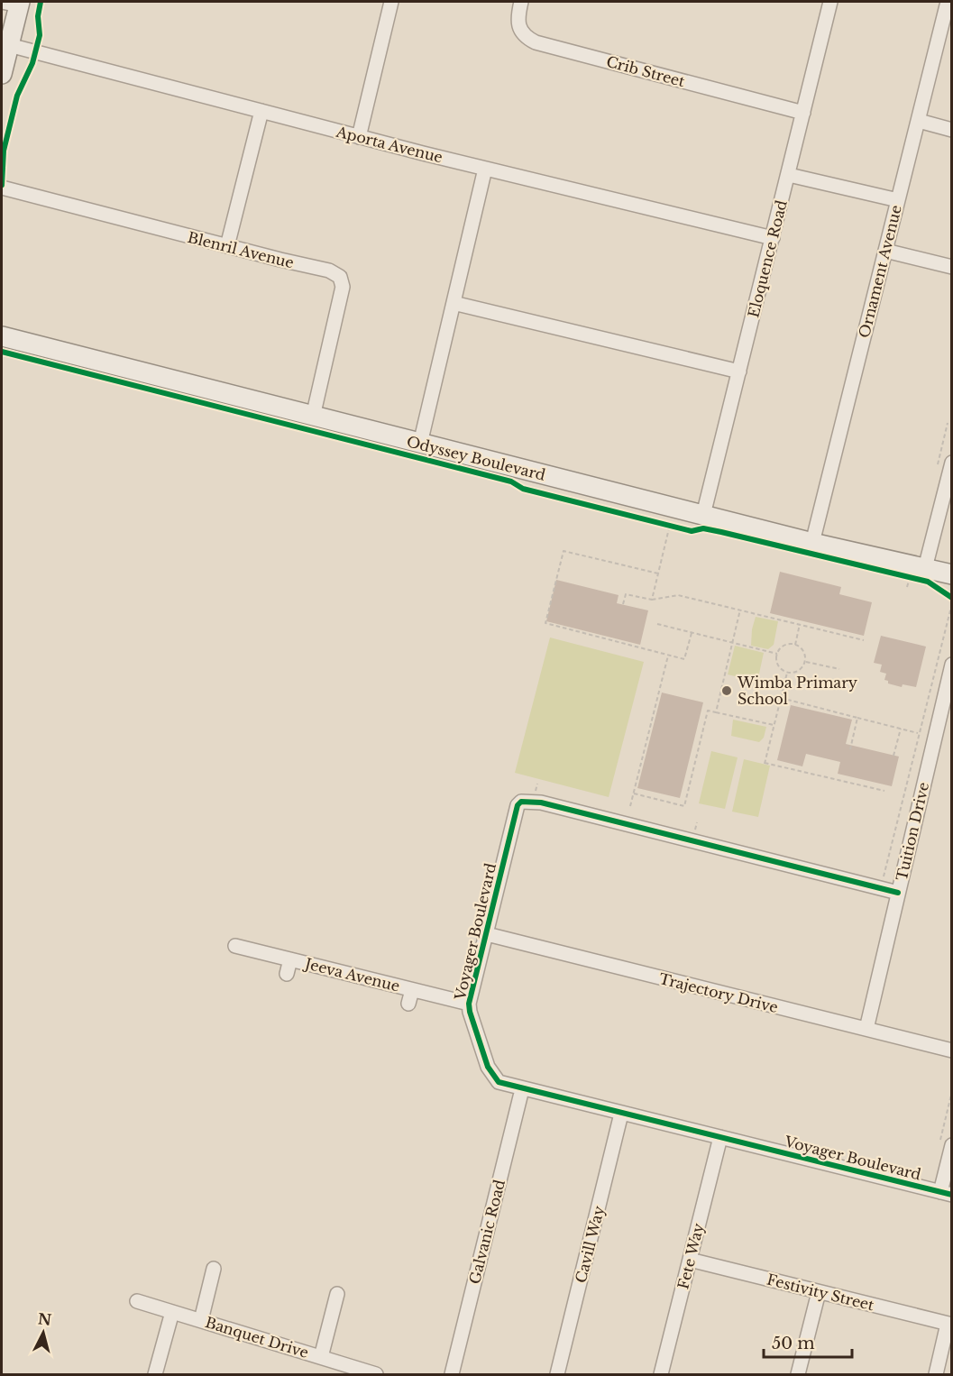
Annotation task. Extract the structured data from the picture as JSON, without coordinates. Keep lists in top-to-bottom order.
{
  "streets": {
    "street": [
      "Crib Street",
      "Aporta Avenue",
      "Blenril Avenue",
      "Eloquence Road",
      "Ornament Avenue",
      "Odyssey Boulevard",
      "Tuition Drive",
      "Voyager Boulevard",
      "Jeeva Avenue",
      "Trajectory Drive",
      "Galvanic Road",
      "Cavill Way",
      "Fete Way",
      "Festivity Street",
      "Banquet Drive"
    ]
  },
  "crossings": [
    ["Crib Street", "Eloquence Road"],
    ["Aporta Avenue", "Eloquence Road"],
    ["Blenril Avenue", "Odyssey Boulevard"],
    ["Eloquence Road", "Odyssey Boulevard"],
    ["Ornament Avenue", "Odyssey Boulevard"],
    ["Tuition Drive", "Voyager Boulevard"],
    ["Tuition Drive", "Trajectory Drive"],
    ["Voyager Boulevard", "Jeeva Avenue"],
    ["Voyager Boulevard", "Trajectory Drive"],
    ["Voyager Boulevard", "Galvanic Road"],
    ["Voyager Boulevard", "Cavill Way"],
    ["Voyager Boulevard", "Fete Way"],
    ["Fete Way", "Festivity Street"]
  ],
  "places": ["Wimba Primary School"],
  "scale_bar": "50 m",
  "north": "top"
}
